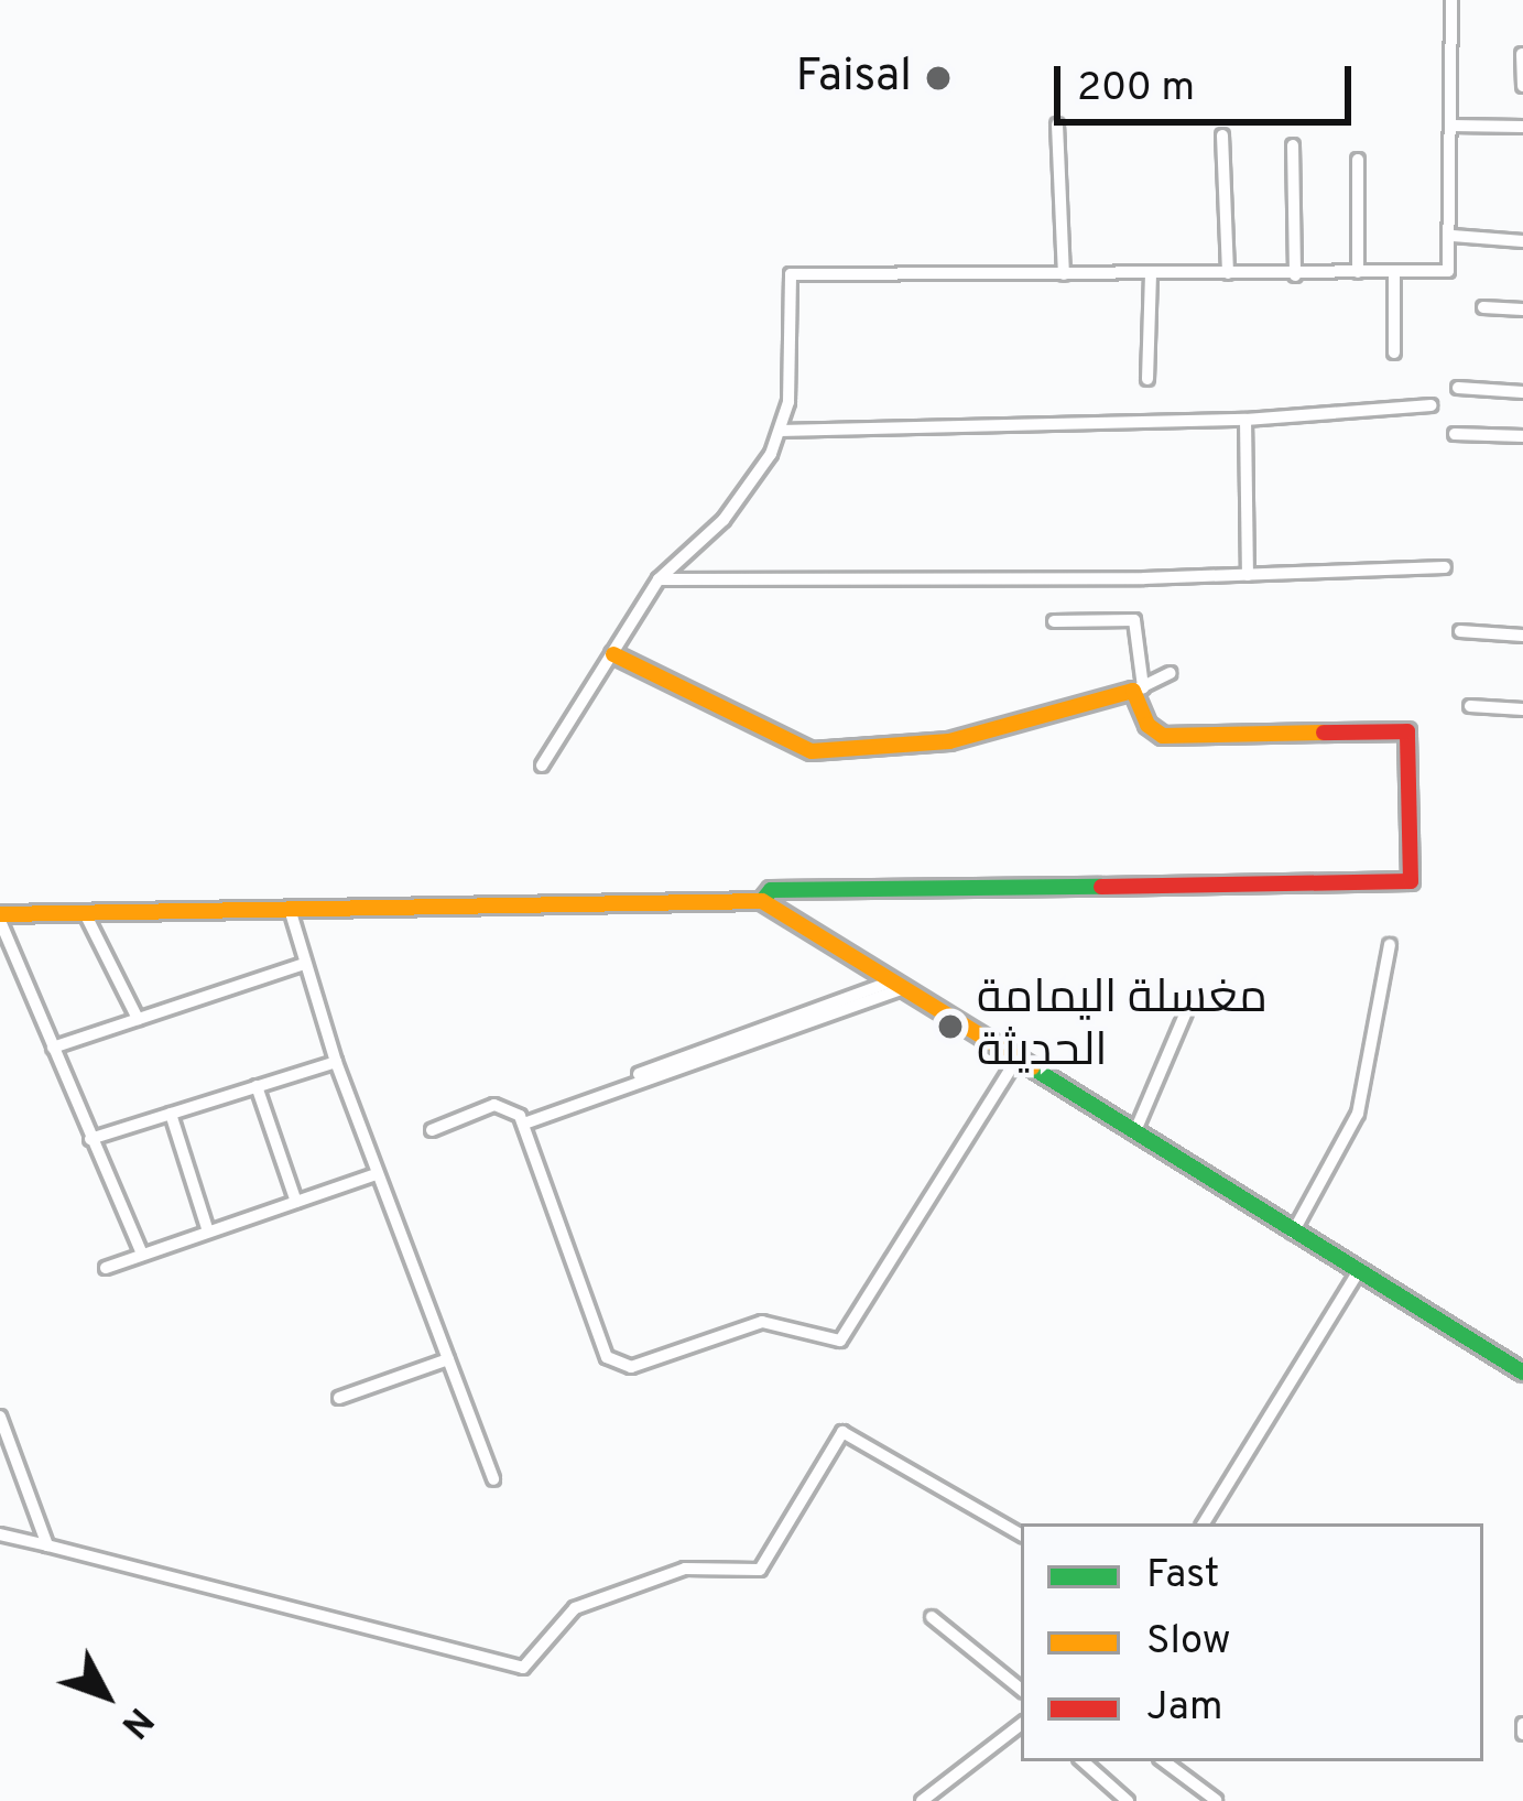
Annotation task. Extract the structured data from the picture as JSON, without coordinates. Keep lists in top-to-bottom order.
{
  "places": ["Faisal", "مغسلة اليمامة الحديثة"],
  "legend": ["Fast", "Slow", "Jam"],
  "scale_bar": "200 m",
  "north": "bottom right"
}
